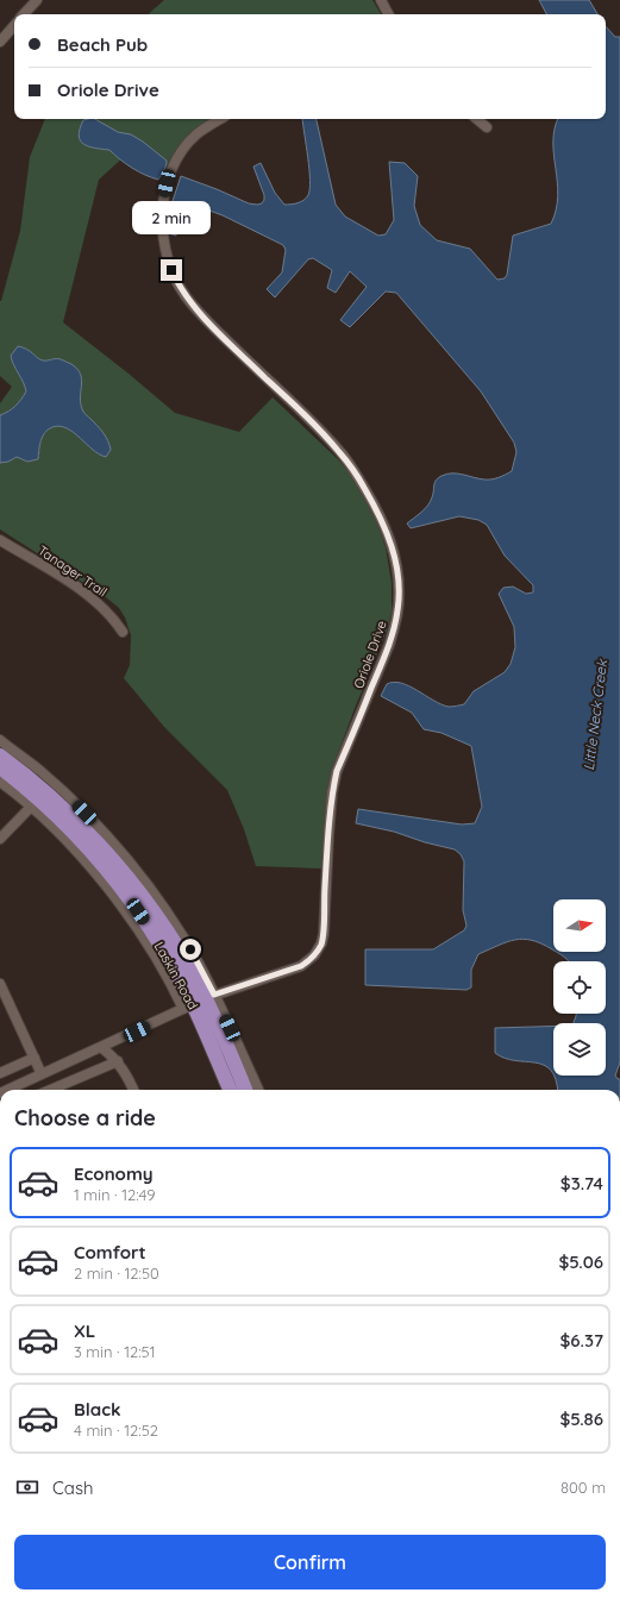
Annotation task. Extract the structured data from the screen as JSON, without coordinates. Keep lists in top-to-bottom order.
{
  "streets": {
    "main road": ["Laskin Road"],
    "street": ["Tanager Trail", "Oriole Drive"]
  },
  "crossings": [
    ["Oriole Drive", "Laskin Road"]
  ],
  "water": ["Little Neck Creek"],
  "north": "right",
  "page": {
    "banner": ["Beach Pub", "Oriole Drive"],
    "bubble": "2 min",
    "heading": "Choose a ride",
    "list": [
      {
        "name": "Economy",
        "note": "1 min · 12:49",
        "value": "$3.74"
      },
      {
        "name": "Comfort",
        "note": "2 min · 12:50",
        "value": "$5.06"
      },
      {
        "name": "XL",
        "note": "3 min · 12:51",
        "value": "$6.37"
      },
      {
        "name": "Black",
        "note": "4 min · 12:52",
        "value": "$5.86"
      }
    ],
    "pay": ["Cash", "800 m"],
    "buttons": "Confirm"
  }
}
